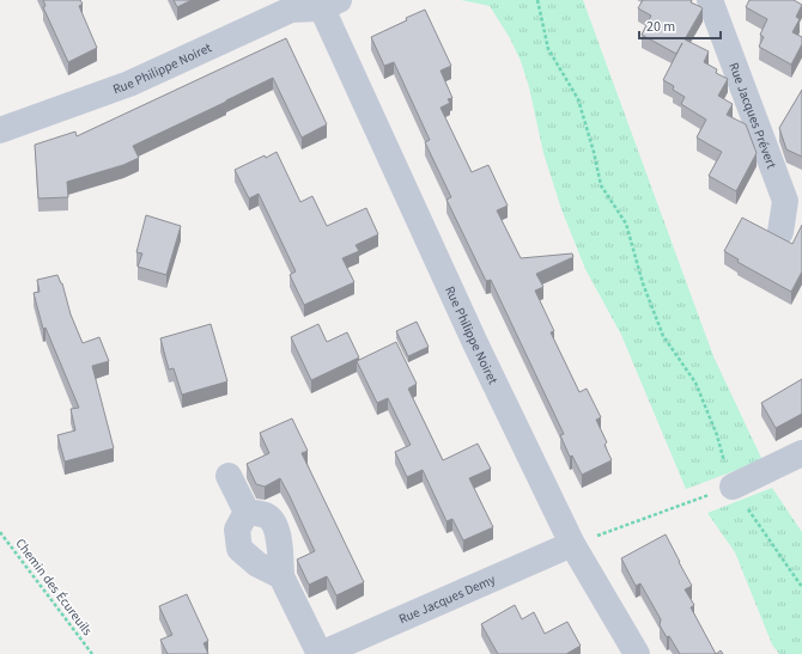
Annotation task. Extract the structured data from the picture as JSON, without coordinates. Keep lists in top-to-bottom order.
{
  "streets": {
    "street": ["Rue Philippe Noiret", "Rue Jacques Prévert", "Rue Jacques Demy"],
    "path": ["Chemin des Écureuils"]
  },
  "crossings": [
    ["Rue Philippe Noiret", "Rue Jacques Demy"]
  ],
  "scale_bar": "20 m"
}
